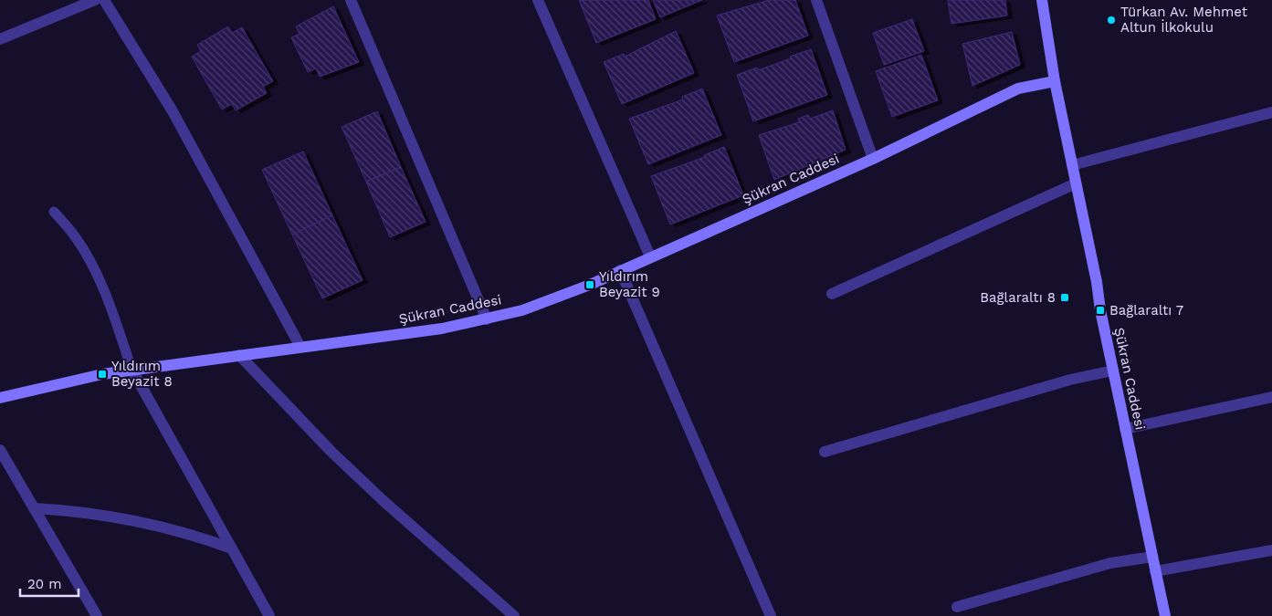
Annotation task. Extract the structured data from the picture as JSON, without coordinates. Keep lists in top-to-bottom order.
{
  "streets": {
    "street": ["Şükran Caddesi"]
  },
  "places": {
    "other": ["Türkan Av. Mehmet Altun İlkokulu"],
    "transit": [
      "Yıldırım Beyazit 9",
      "Bağlaraltı 8",
      "Bağlaraltı 7",
      "Yıldırım Beyazit 8"
    ]
  },
  "scale_bar": "20 m"
}
